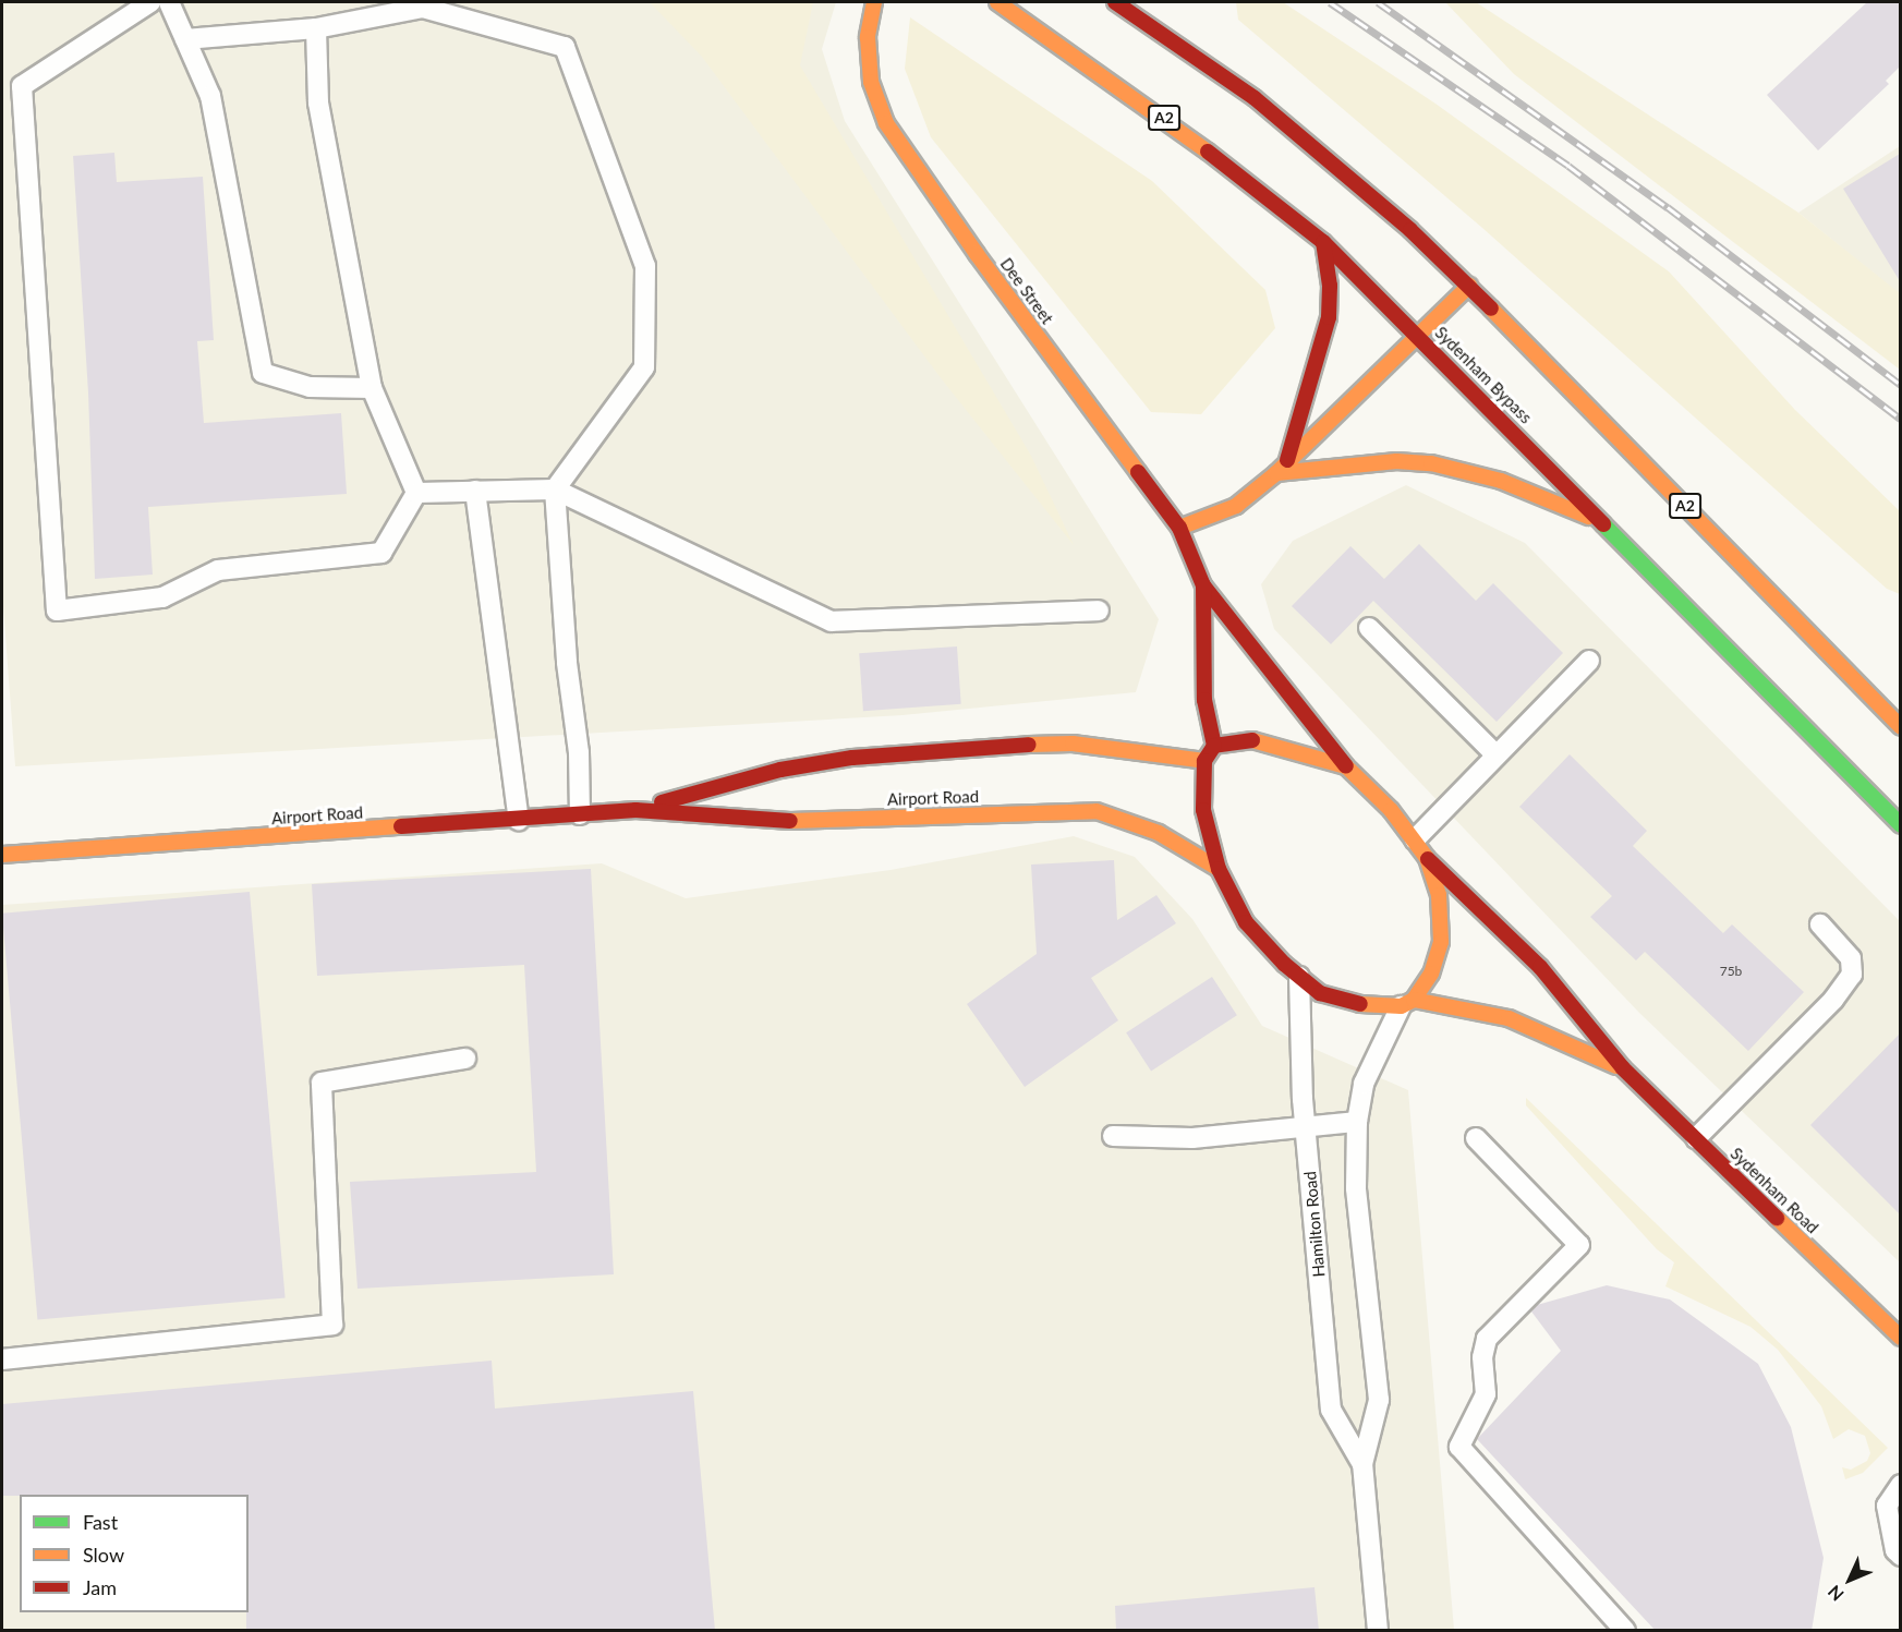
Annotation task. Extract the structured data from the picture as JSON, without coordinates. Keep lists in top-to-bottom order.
{
  "streets": {
    "main road": [
      "A2",
      "Dee Street",
      "Sydenham Bypass",
      "Airport Road",
      "Sydenham Road"
    ],
    "lane": ["Hamilton Road"]
  },
  "crossings": [
    ["Dee Street", "Sydenham Road"],
    ["Airport Road", "Sydenham Road"],
    ["Sydenham Road", "Hamilton Road"]
  ],
  "house_numbers": ["75b"],
  "legend": ["Fast", "Slow", "Jam"],
  "north": "bottom left"
}
